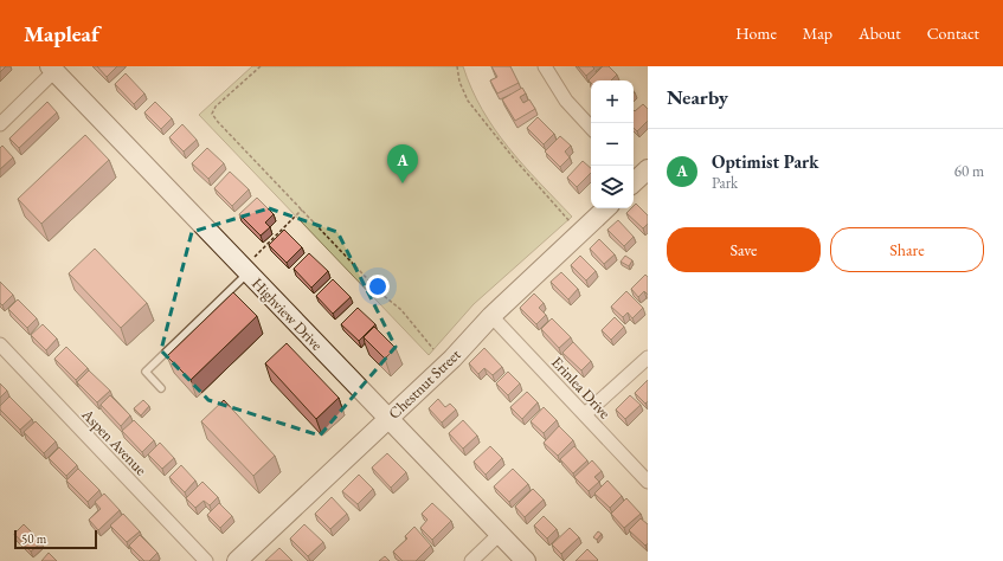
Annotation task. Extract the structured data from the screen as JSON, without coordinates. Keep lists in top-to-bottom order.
{
  "streets": {
    "street": [
      "Highview Drive",
      "Chestnut Street",
      "Erinlea Drive",
      "Aspen Avenue"
    ]
  },
  "crossings": [
    ["Highview Drive", "Chestnut Street"],
    ["Chestnut Street", "Erinlea Drive"]
  ],
  "scale_bar": "50 m",
  "page": {
    "header": "Mapleaf",
    "nav": [
      "Home",
      "Map",
      "About",
      "Contact"
    ],
    "heading": "Nearby",
    "map_buttons": ["+", "−"],
    "list": [
      {
        "mark": "A",
        "name": "Optimist Park",
        "note": "Park",
        "value": "60 m"
      }
    ],
    "pins": "A",
    "buttons": ["Save", "Share"],
    "scale": "50 m"
  }
}
